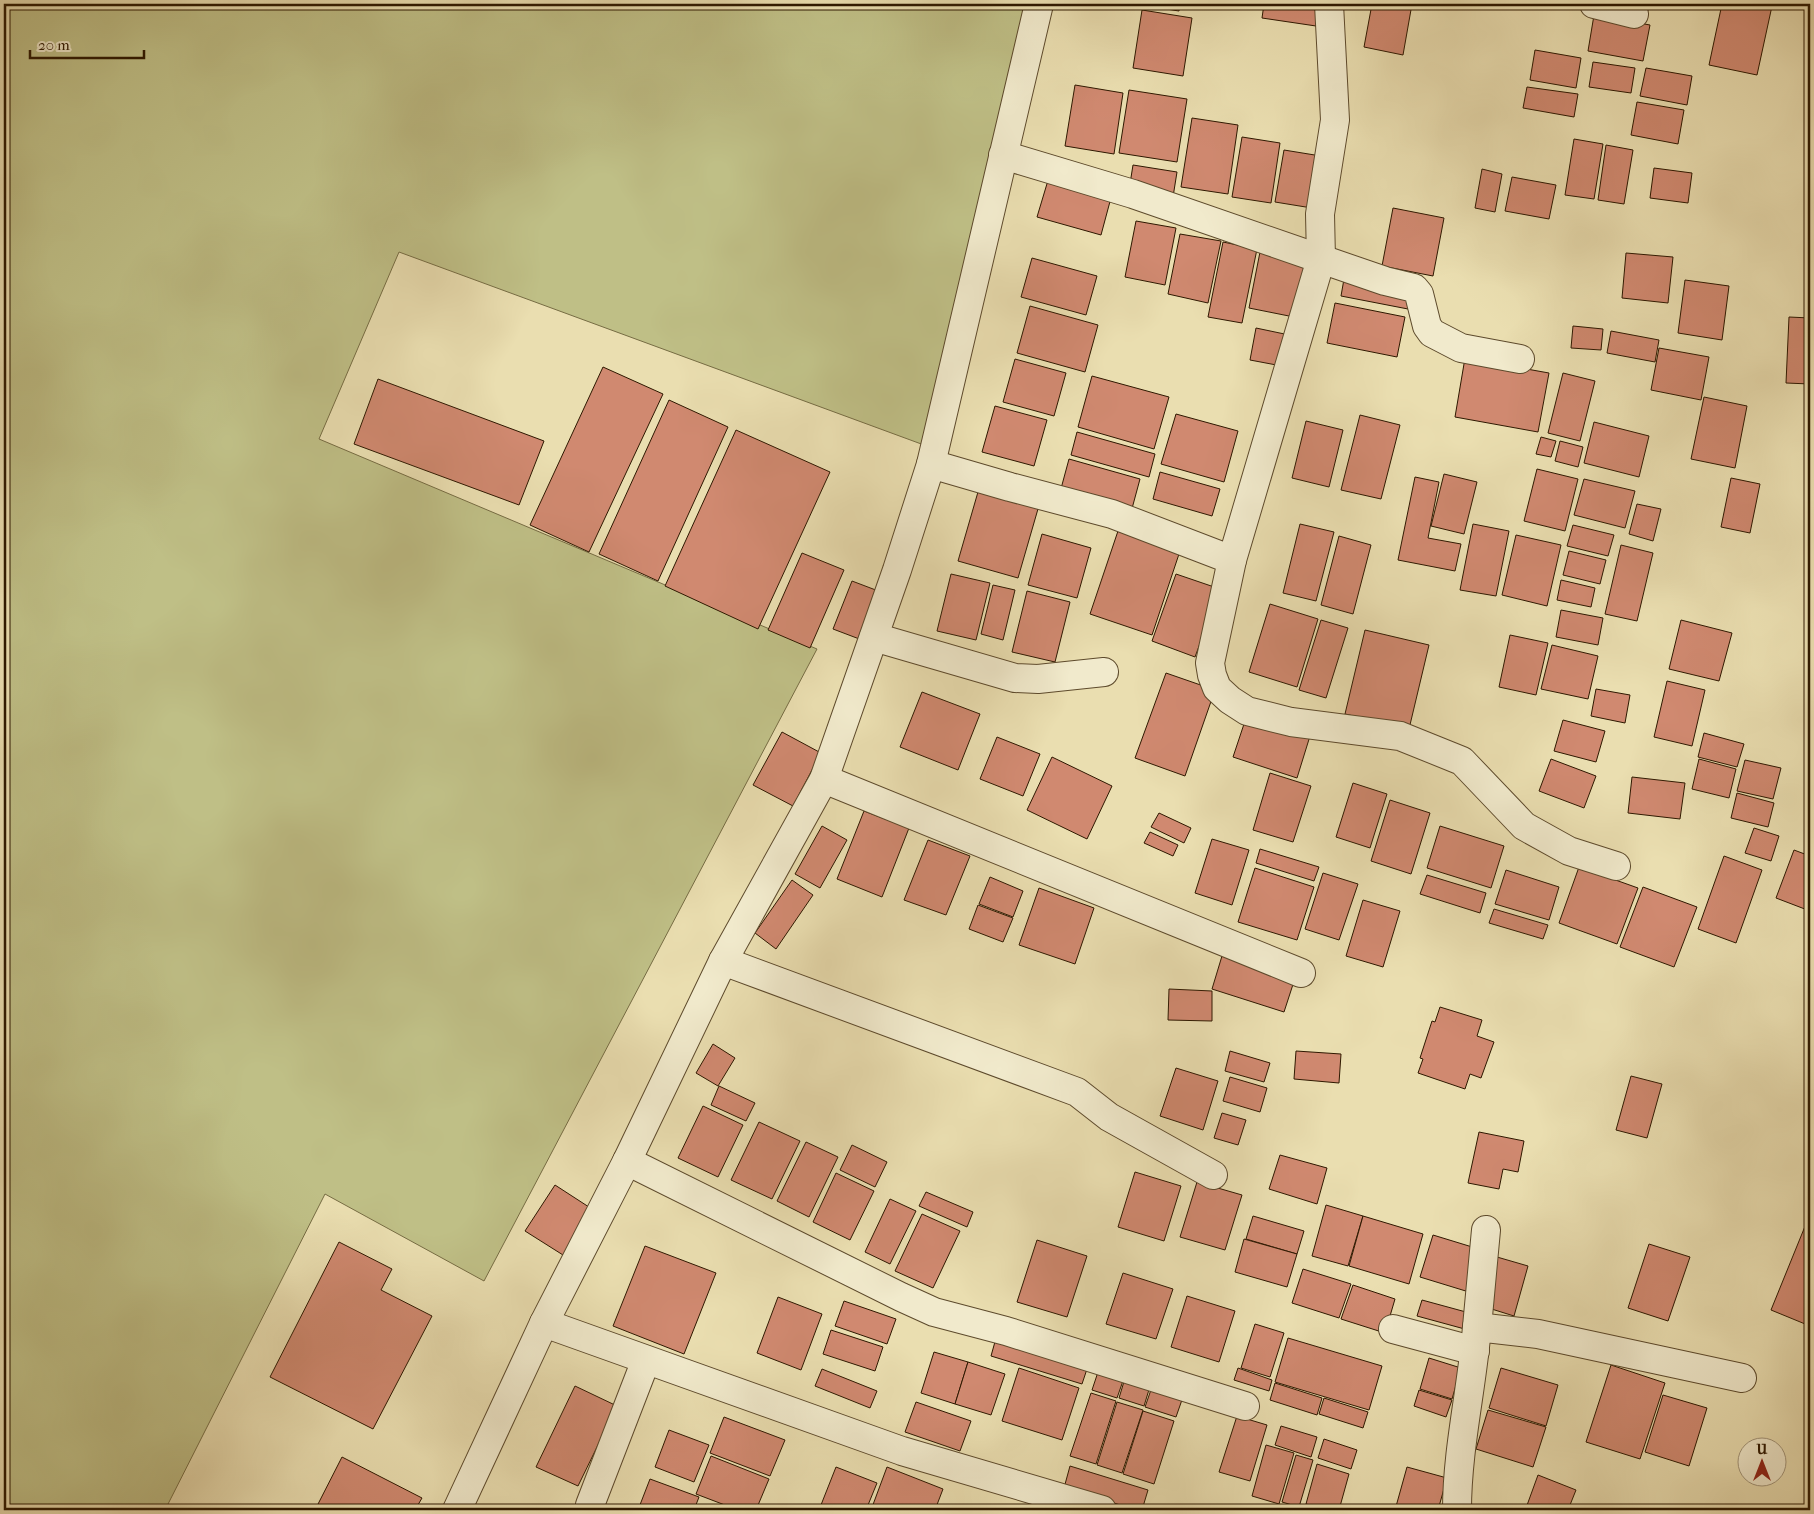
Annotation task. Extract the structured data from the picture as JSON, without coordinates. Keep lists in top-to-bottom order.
{
  "scale_bar": "20 m",
  "north": "top"
}
